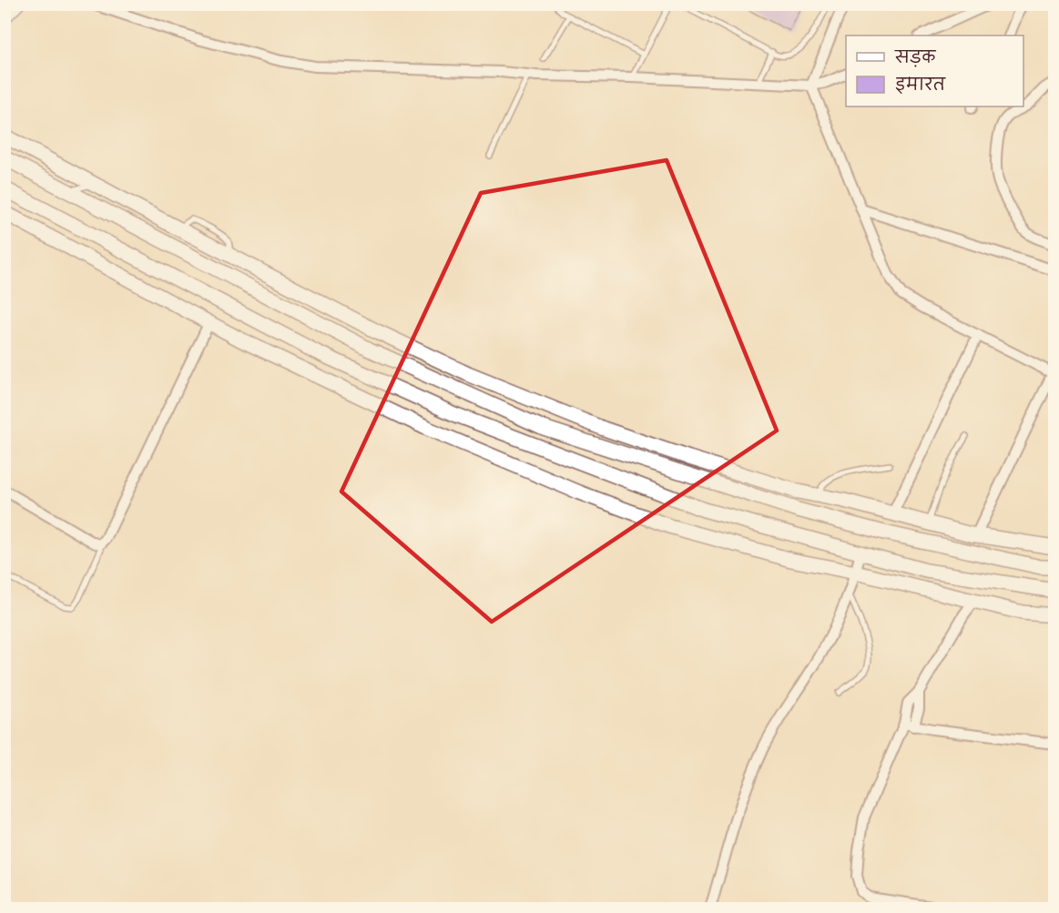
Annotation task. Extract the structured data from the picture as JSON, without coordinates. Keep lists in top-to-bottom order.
{
  "legend": ["सड़क", "इमारत"]
}
